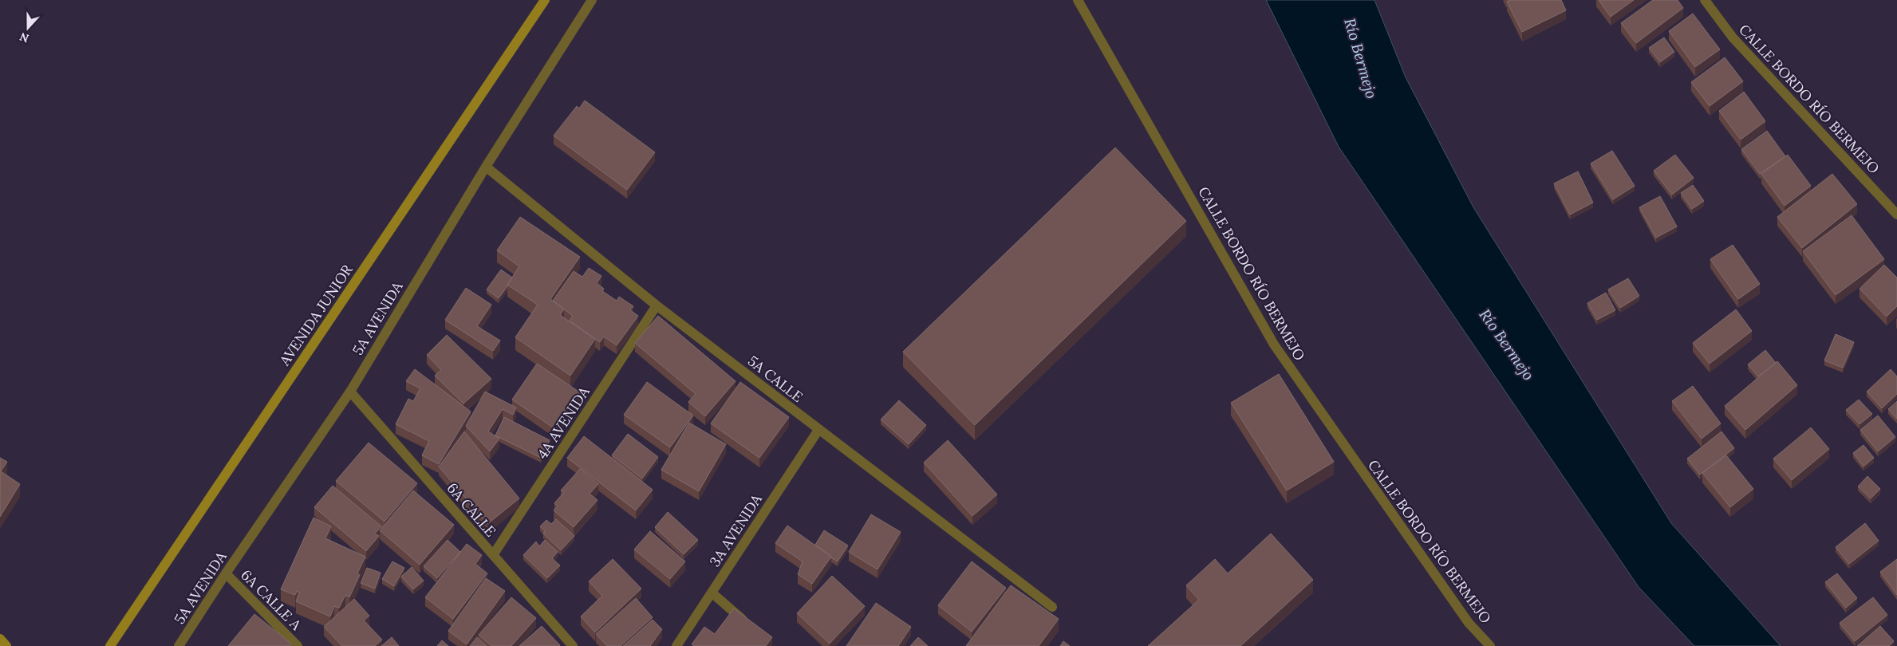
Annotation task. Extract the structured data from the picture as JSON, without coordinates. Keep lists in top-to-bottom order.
{
  "streets": {
    "main road": ["AVENIDA JUNIOR"],
    "street": [
      "CALLE BORDO RÍO BERMEJO",
      "5A AVENIDA",
      "5A CALLE",
      "4A AVENIDA",
      "6A CALLE",
      "3A AVENIDA",
      "6A CALLE A"
    ]
  },
  "crossings": [
    ["5A AVENIDA", "5A CALLE"],
    ["5A AVENIDA", "6A CALLE"],
    ["5A AVENIDA", "6A CALLE A"],
    ["5A CALLE", "4A AVENIDA"],
    ["5A CALLE", "3A AVENIDA"],
    ["4A AVENIDA", "6A CALLE"]
  ],
  "water": ["Río Bermejo"],
  "north": "bottom"
}
